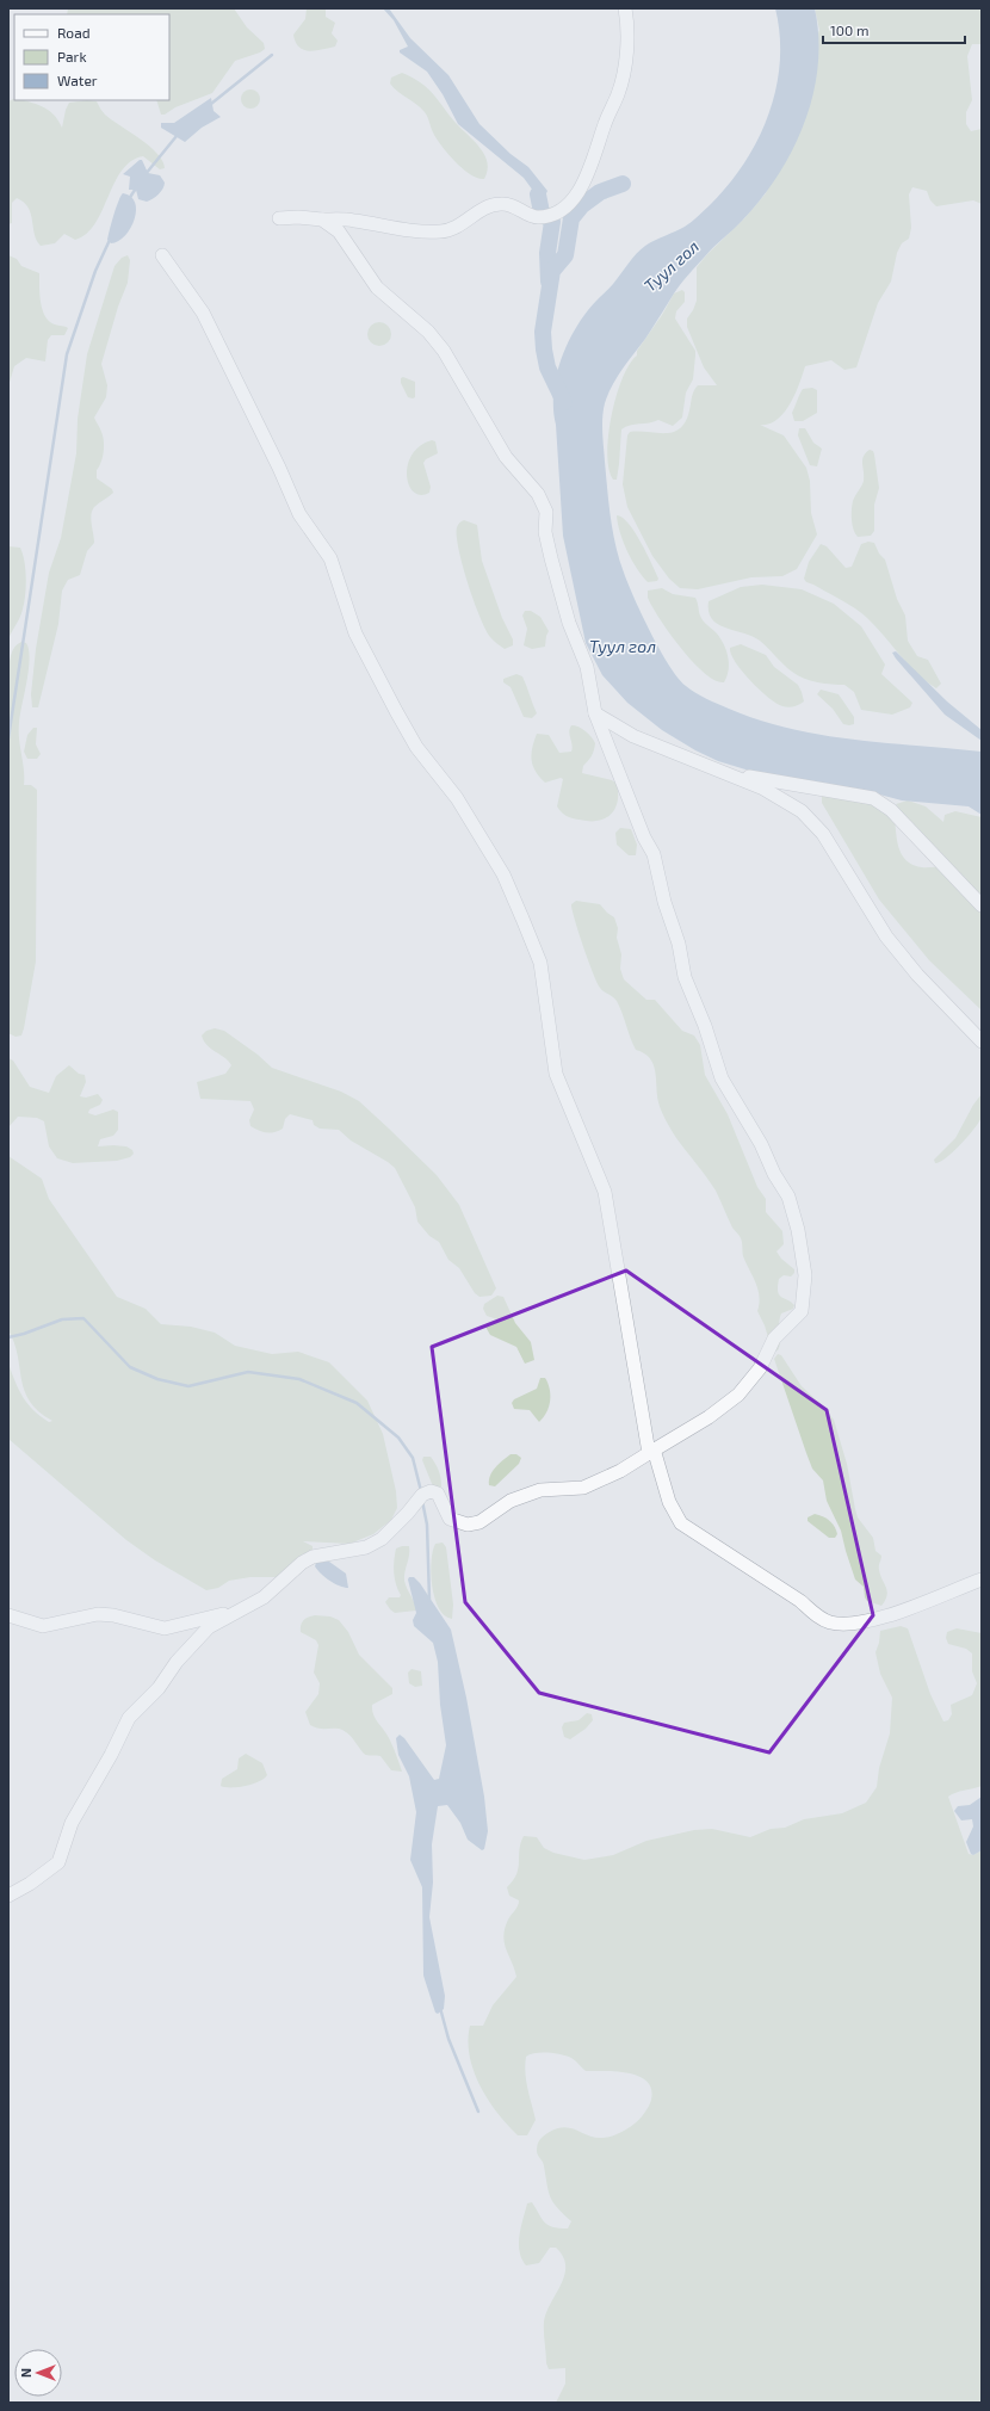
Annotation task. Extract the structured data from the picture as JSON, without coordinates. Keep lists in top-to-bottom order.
{
  "water": ["Туул гол"],
  "legend": ["Road", "Park", "Water"],
  "scale_bar": "100 m",
  "north": "left"
}
